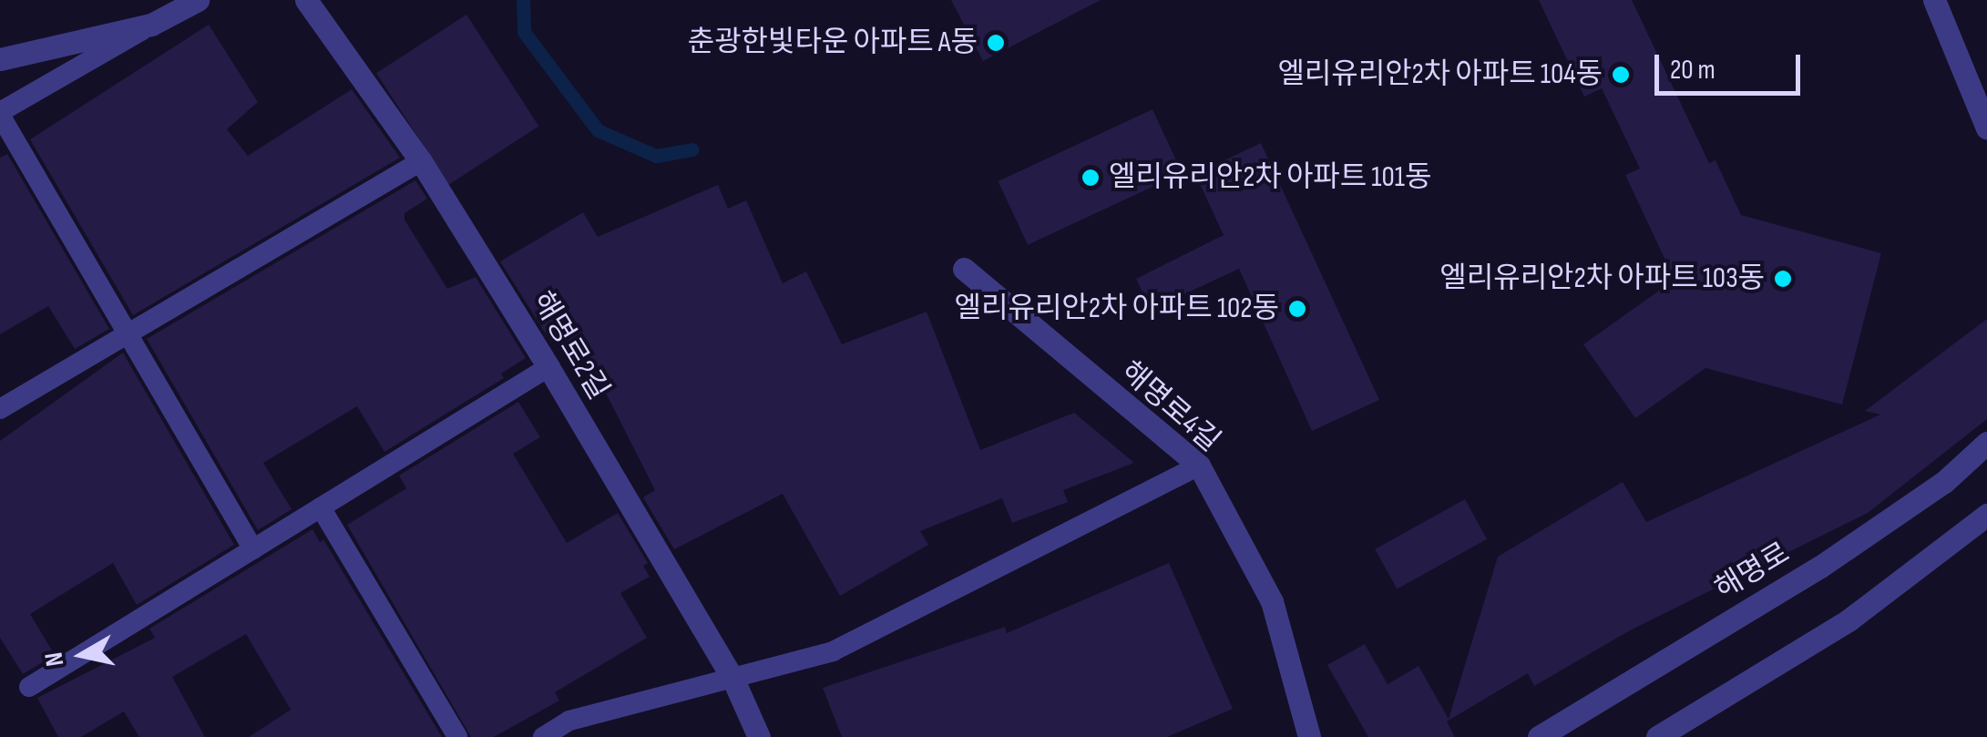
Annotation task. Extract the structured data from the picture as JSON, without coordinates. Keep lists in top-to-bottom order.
{
  "streets": {
    "street": ["해명로2길", "해명로4길", "해명로"]
  },
  "places": [
    "춘광한빛타운 아파트 A동",
    "엘리유리안2차 아파트 104동",
    "엘리유리안2차 아파트 101동",
    "엘리유리안2차 아파트 103동",
    "엘리유리안2차 아파트 102동"
  ],
  "scale_bar": "20 m",
  "north": "left"
}
